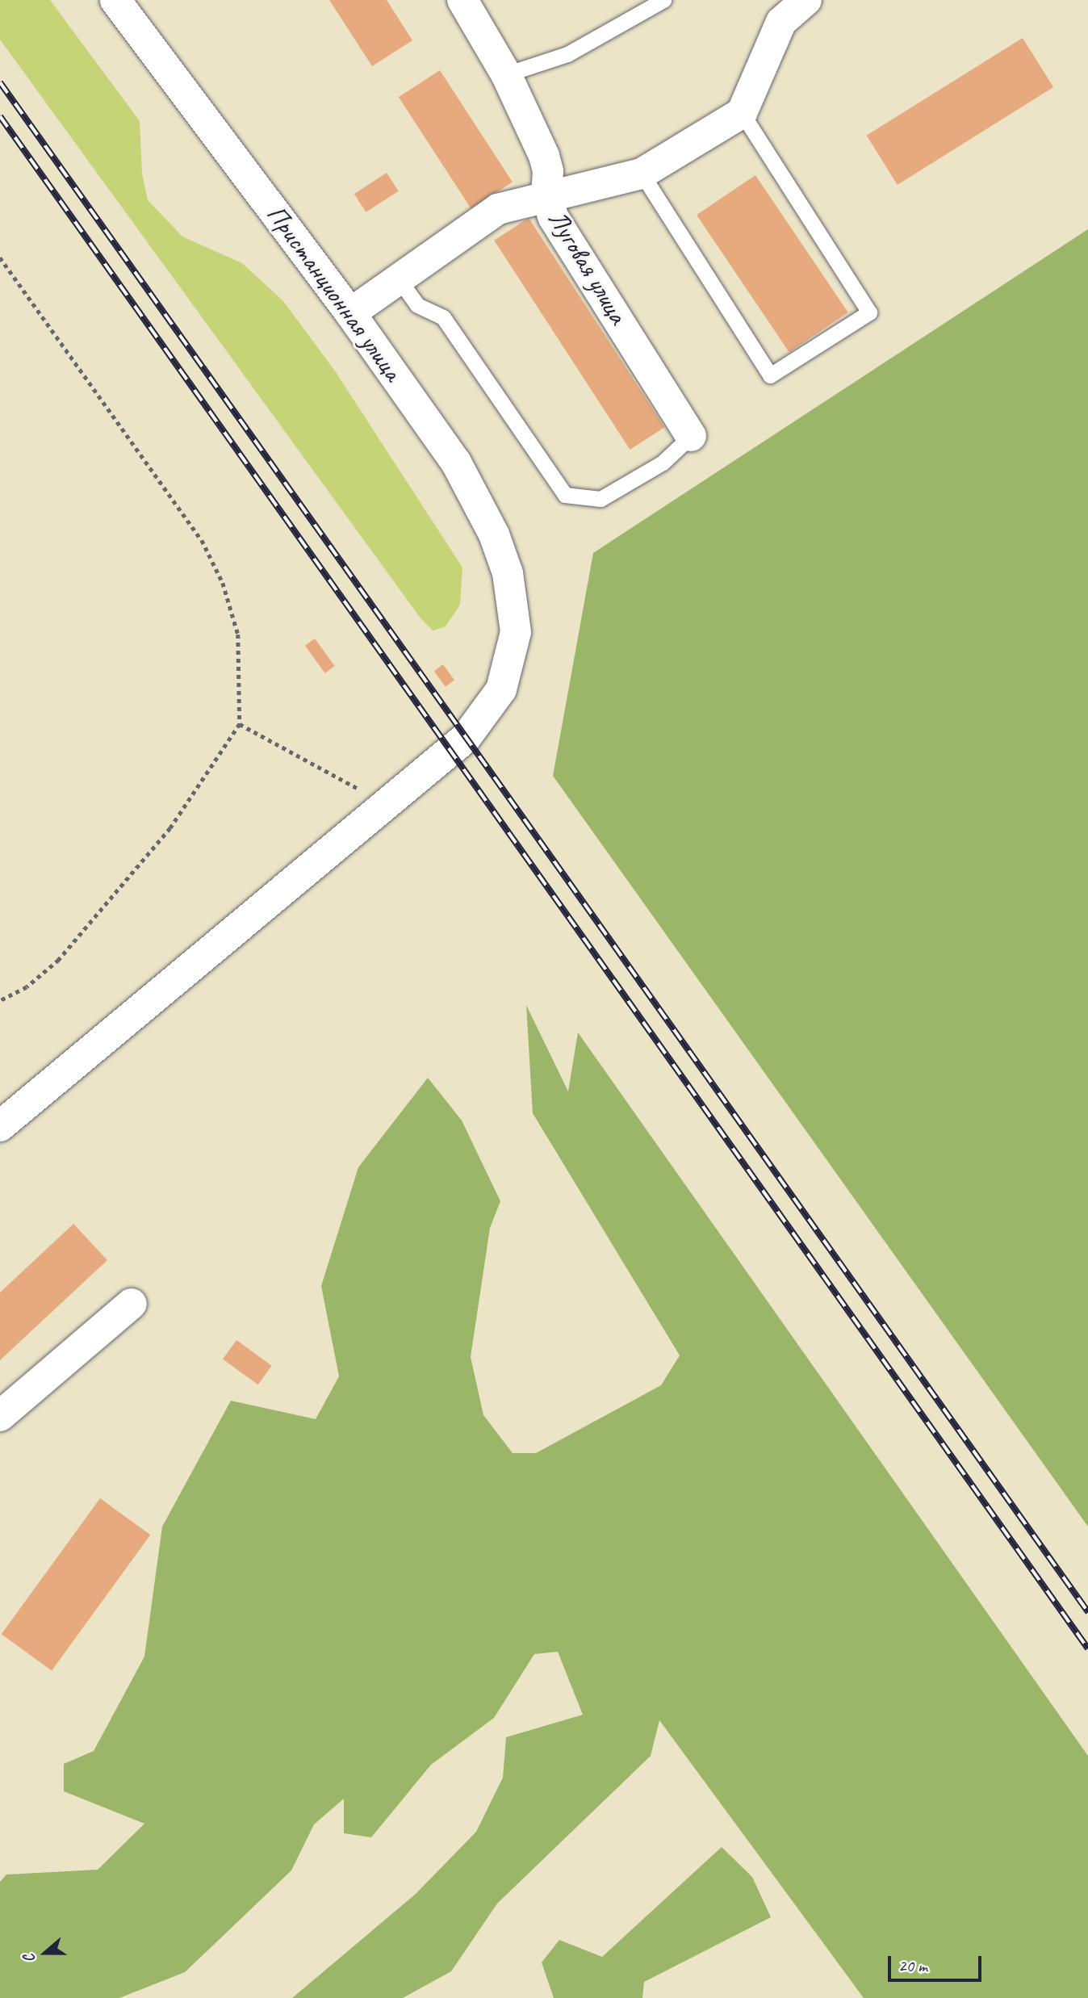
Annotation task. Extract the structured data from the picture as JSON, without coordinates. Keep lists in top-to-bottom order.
{
  "streets": {
    "street": ["Луговая улица", "Пристанционная улица"]
  },
  "scale_bar": "20 m",
  "north": "left"
}
